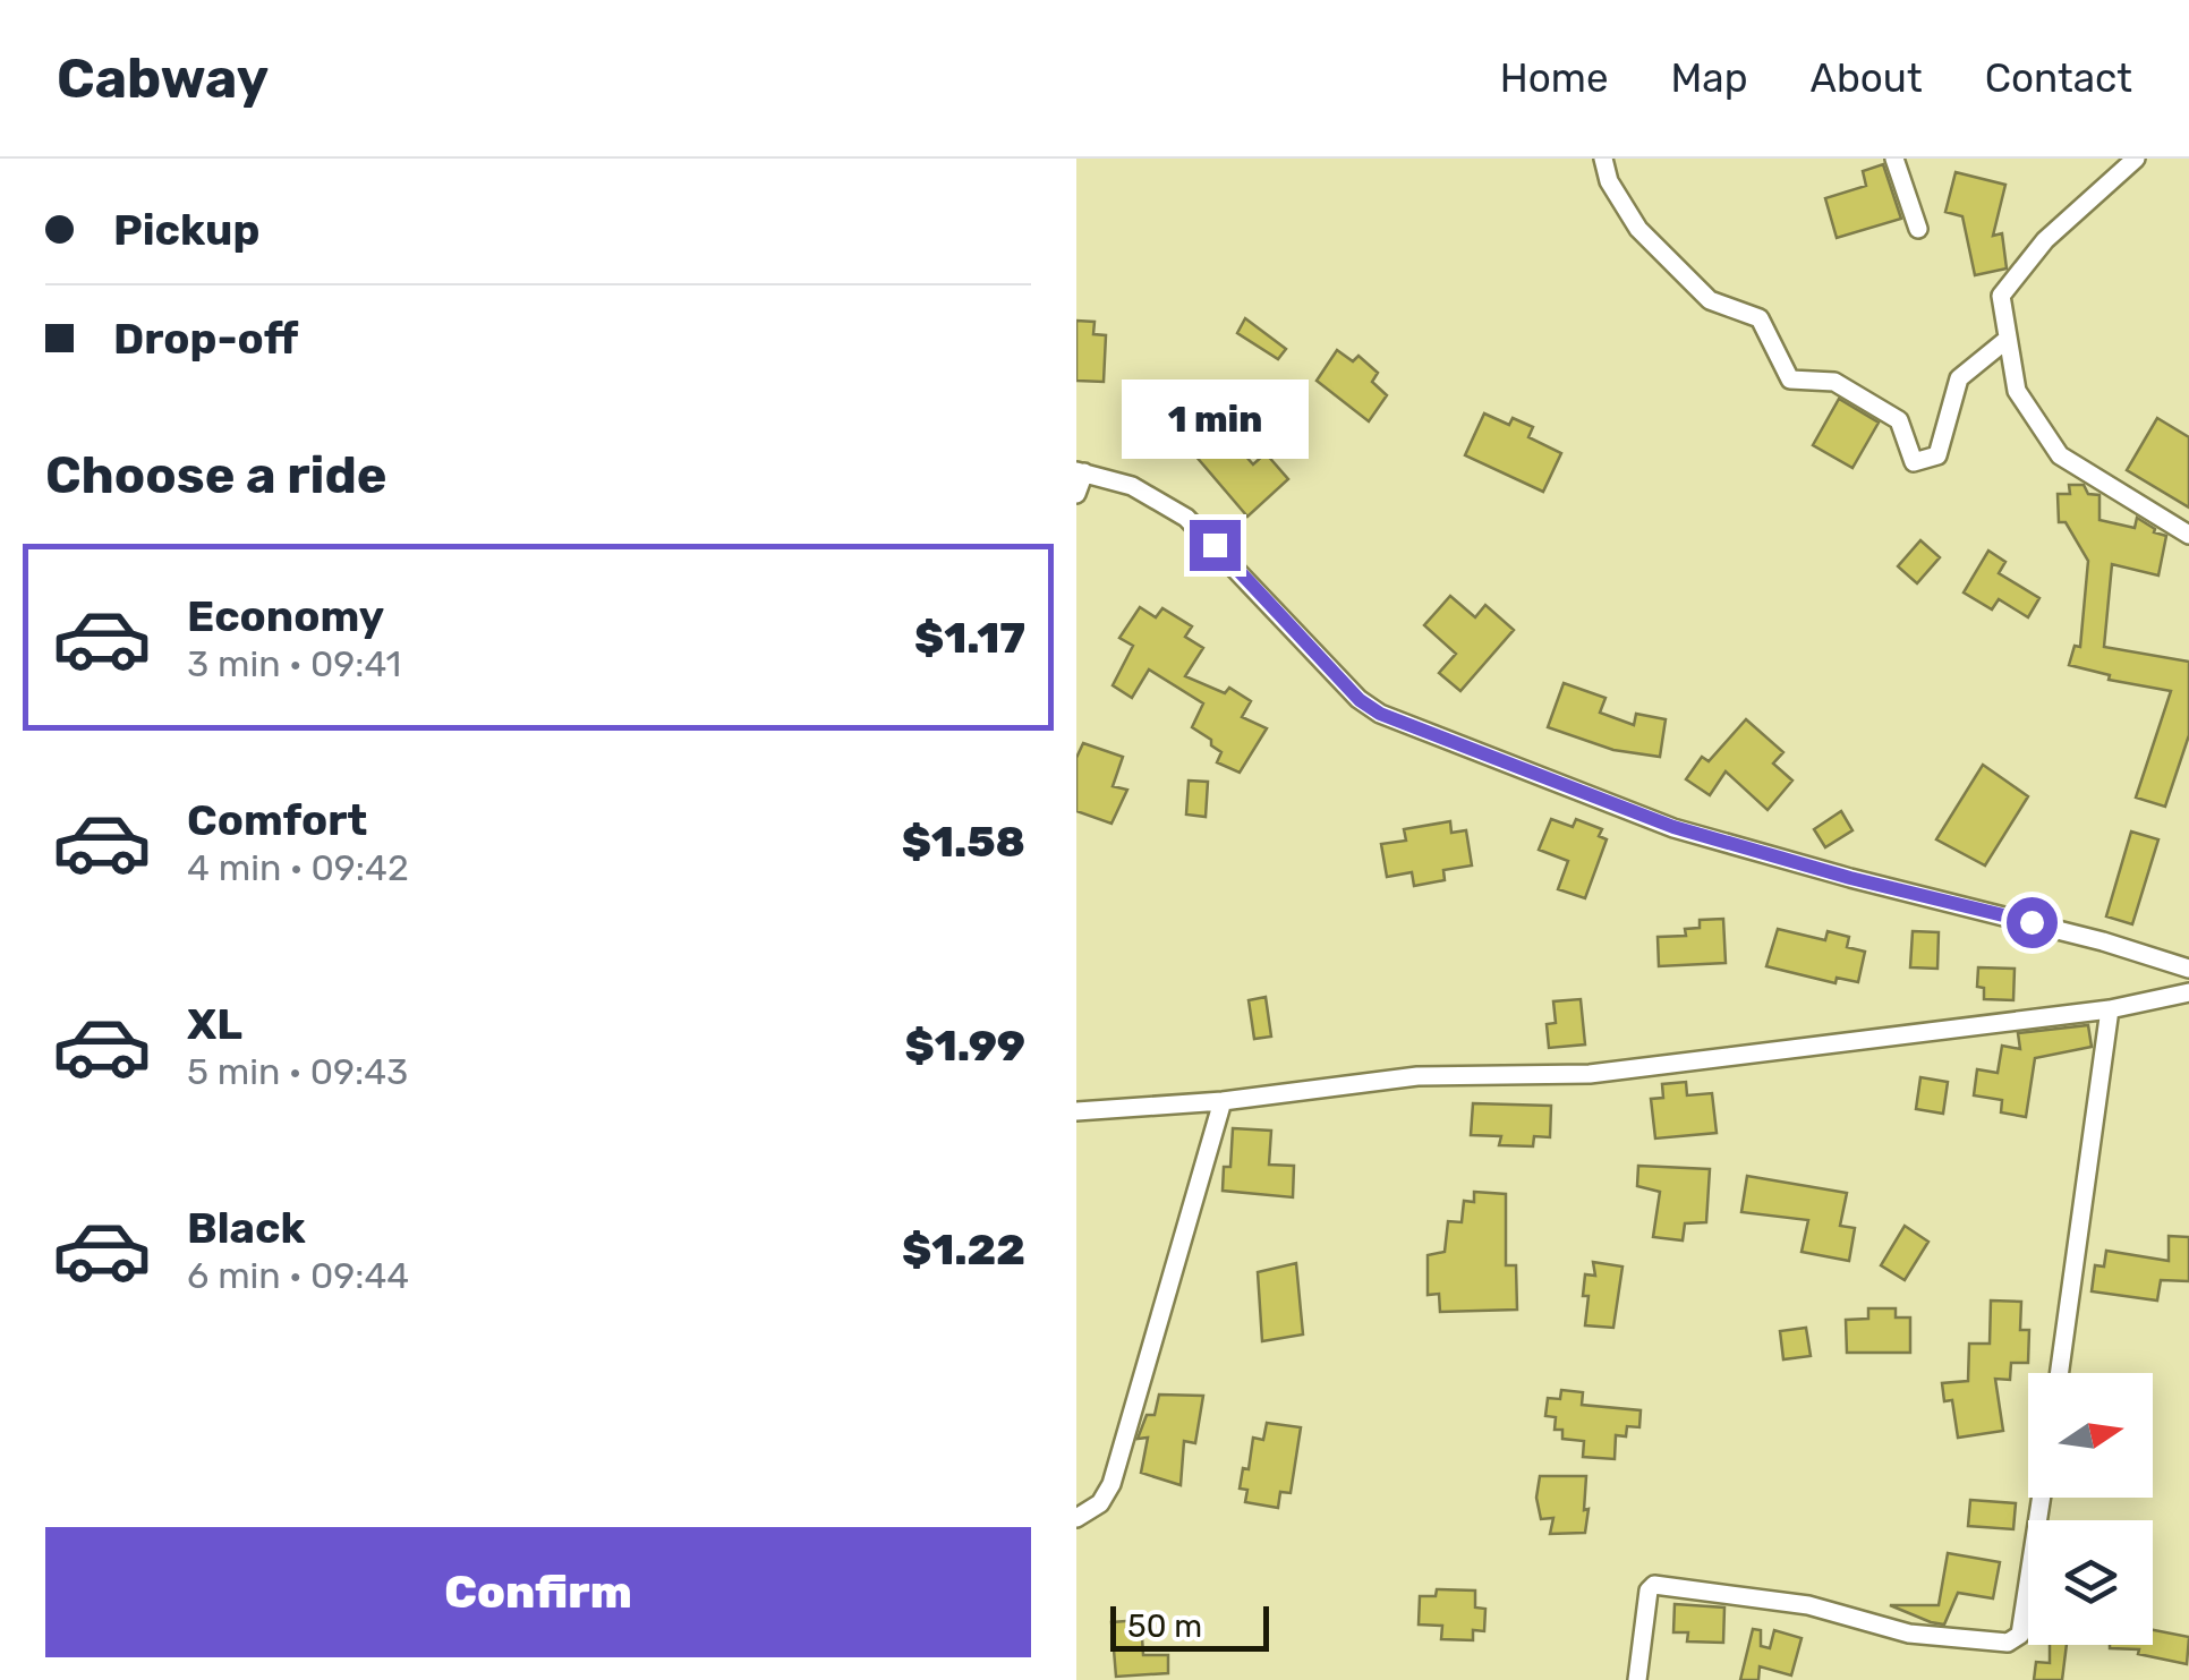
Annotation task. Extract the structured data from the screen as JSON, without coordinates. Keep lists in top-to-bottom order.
{
  "scale_bar": "50 m",
  "north": "right",
  "page": {
    "header": "Cabway",
    "nav": [
      "Home",
      "Map",
      "About",
      "Contact"
    ],
    "banner": ["Pickup", "Drop-off"],
    "bubble": "1 min",
    "heading": "Choose a ride",
    "list": [
      {
        "name": "Economy",
        "note": "3 min · 09:41",
        "value": "$1.17"
      },
      {
        "name": "Comfort",
        "note": "4 min · 09:42",
        "value": "$1.58"
      },
      {
        "name": "XL",
        "note": "5 min · 09:43",
        "value": "$1.99"
      },
      {
        "name": "Black",
        "note": "6 min · 09:44",
        "value": "$1.22"
      }
    ],
    "buttons": "Confirm",
    "scale": "50 m"
  }
}
